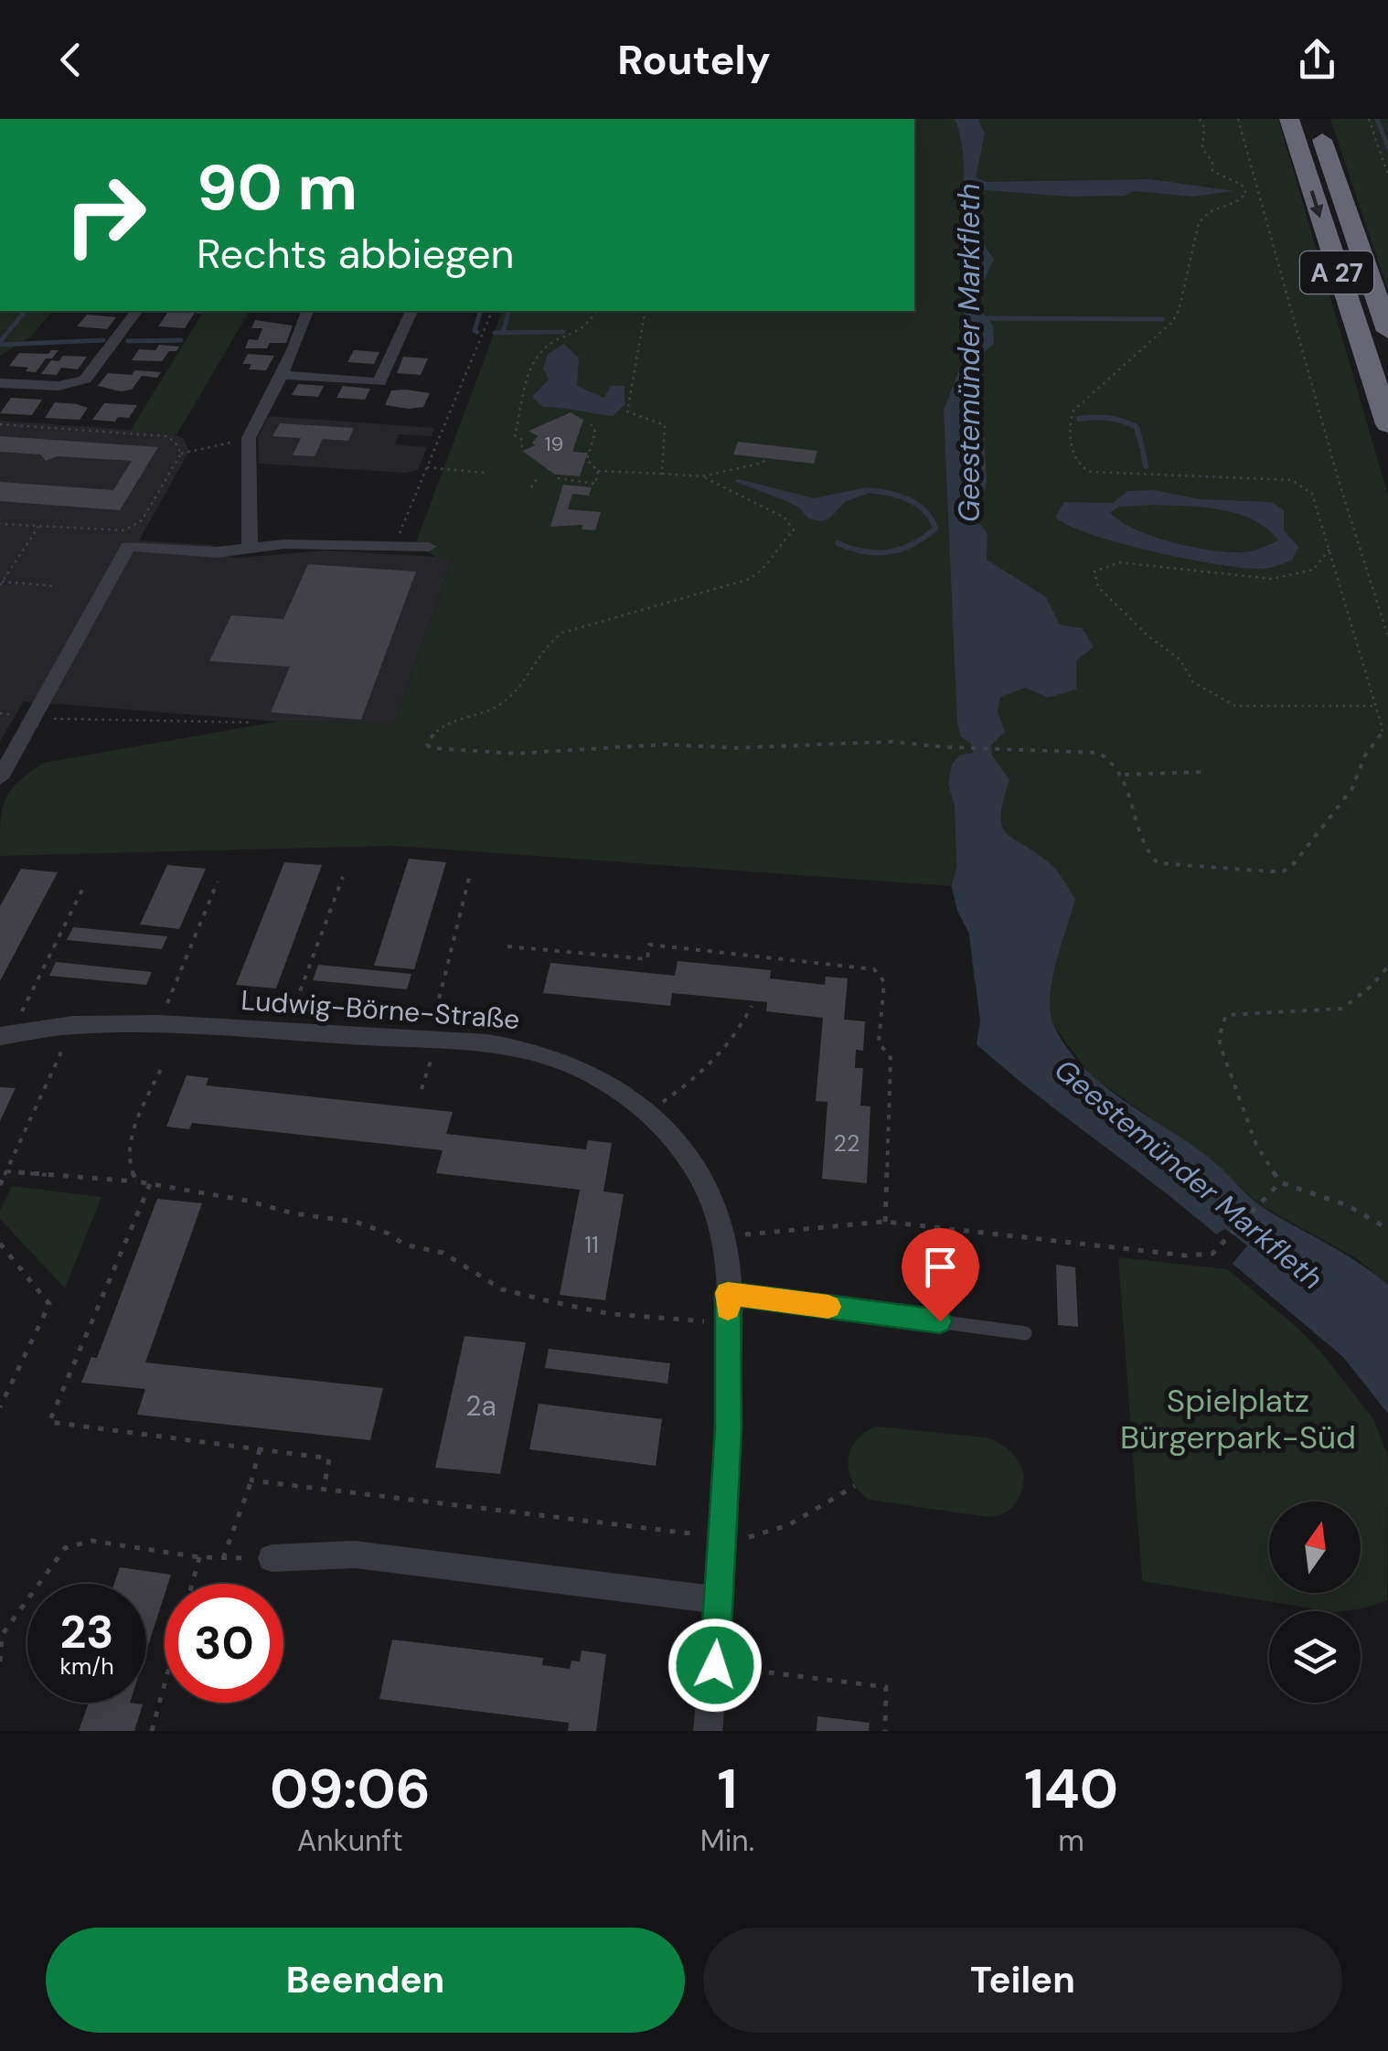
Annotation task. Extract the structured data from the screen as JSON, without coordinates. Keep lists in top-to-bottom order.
{
  "streets": {
    "highway": ["A 27"],
    "street": ["Ludwig-Börne-Straße"]
  },
  "water": ["Geestemünder Markfleth"],
  "parks": ["Spielplatz Bürgerpark-Süd"],
  "house_numbers": [
    "19",
    "22",
    "11",
    "2a"
  ],
  "north": "top",
  "page": {
    "header": "Routely",
    "turn": ["90 m", "Rechts abbiegen"],
    "speed": "23 km/h",
    "limit": "30",
    "eta": [
      "09:06",
      "Ankunft",
      "1",
      "Min.",
      "140",
      "m"
    ],
    "buttons": ["Beenden", "Teilen"]
  }
}
